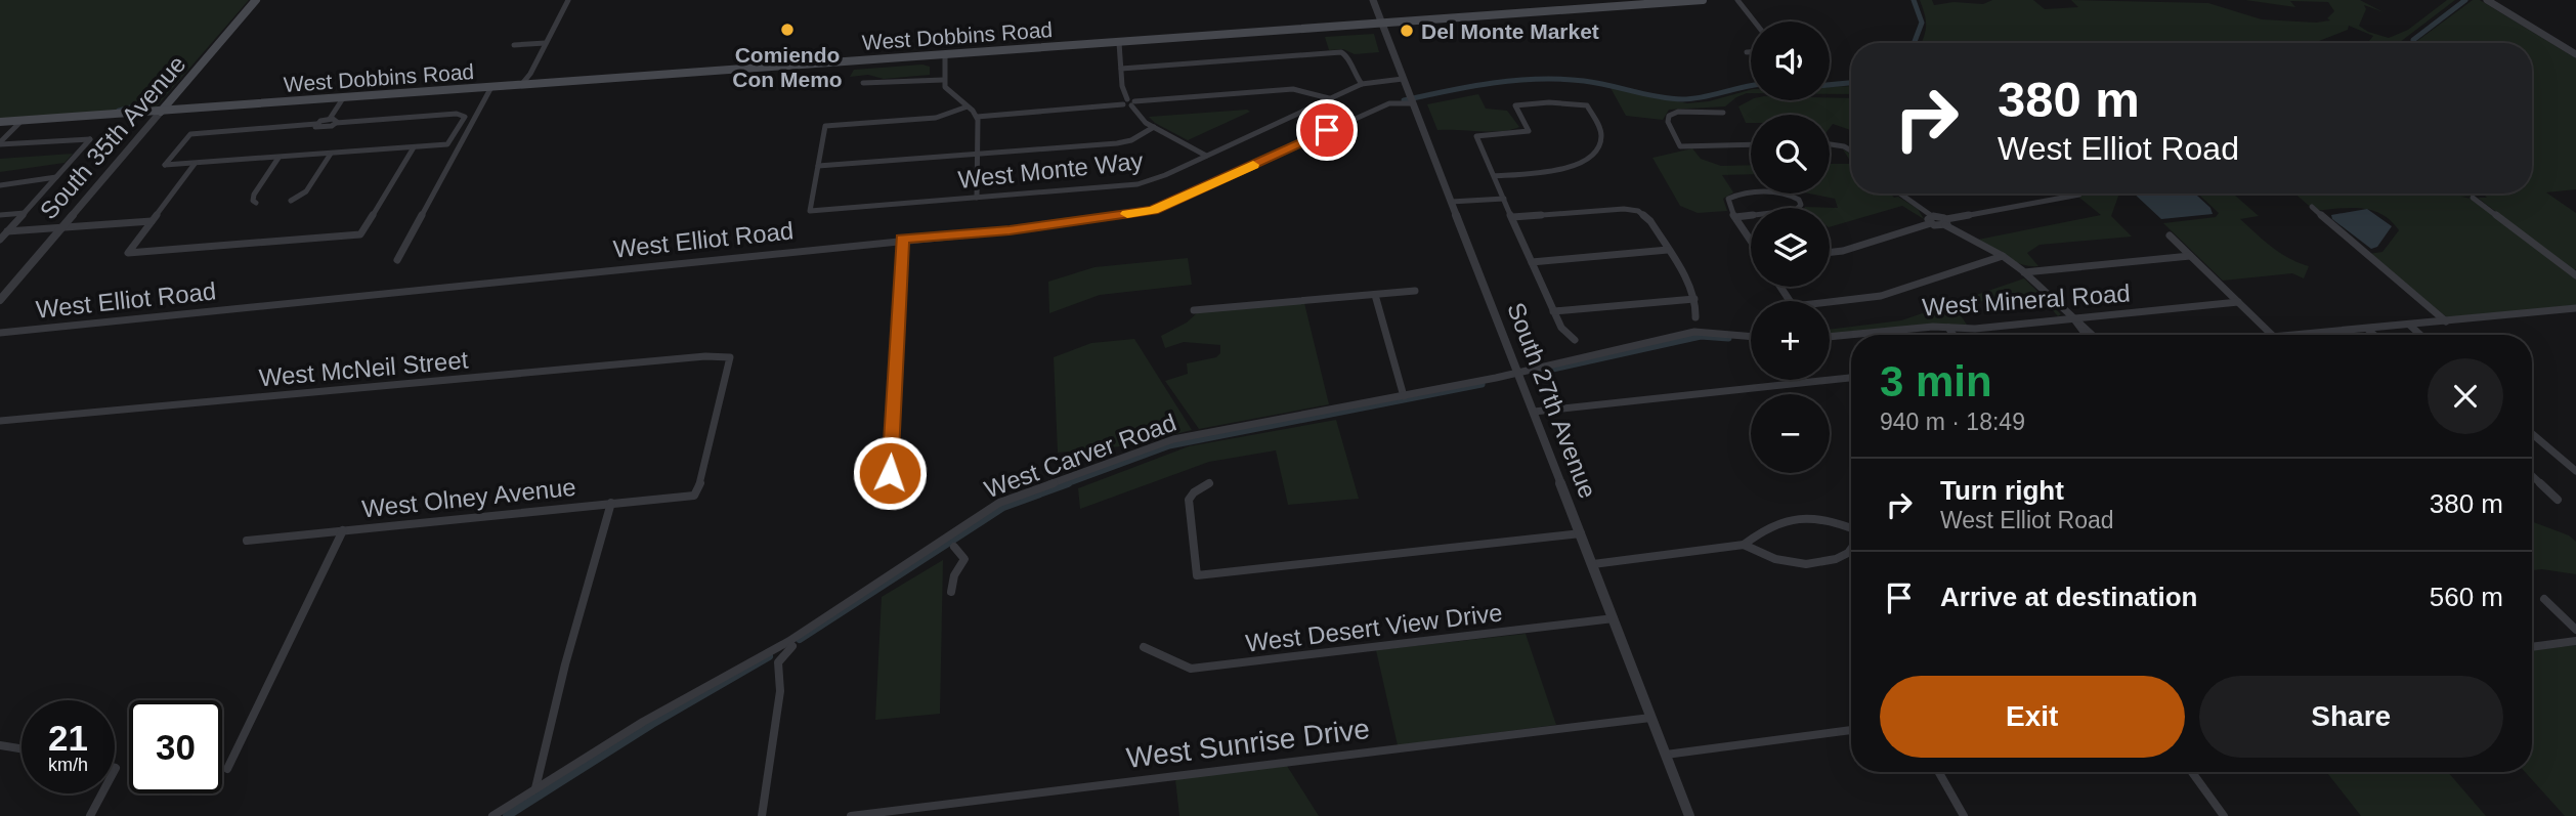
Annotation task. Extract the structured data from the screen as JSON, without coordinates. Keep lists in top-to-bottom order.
{
  "streets": {
    "main road": ["West Dobbins Road", "South 35th Avenue"],
    "street": [
      "West Monte Way",
      "West Elliot Road",
      "West Mineral Road",
      "West McNeil Street",
      "South 27th Avenue",
      "West Carver Road",
      "West Olney Avenue",
      "West Desert View Drive",
      "West Sunrise Drive"
    ]
  },
  "crossings": [
    ["West Dobbins Road", "South 35th Avenue"],
    ["West Dobbins Road", "South 27th Avenue"],
    ["West Monte Way", "South 27th Avenue"],
    ["West Elliot Road", "South 27th Avenue"],
    ["West McNeil Street", "West Olney Avenue"],
    ["South 27th Avenue", "West Carver Road"],
    ["South 27th Avenue", "West Desert View Drive"],
    ["South 27th Avenue", "West Sunrise Drive"]
  ],
  "places": ["Comiendo Con Memo", "Del Monte Market"],
  "page": {
    "map_buttons": ["+", "−"],
    "turn": ["380 m", "West Elliot Road"],
    "heading": ["3 min", "940 m · 18:49"],
    "list": [
      {
        "name": "Turn right",
        "note": "West Elliot Road",
        "value": "380 m"
      },
      {
        "name": "Arrive at destination",
        "value": "560 m"
      }
    ],
    "buttons": ["Exit", "Share"],
    "speed": "21 km/h",
    "limit": "30"
  }
}
